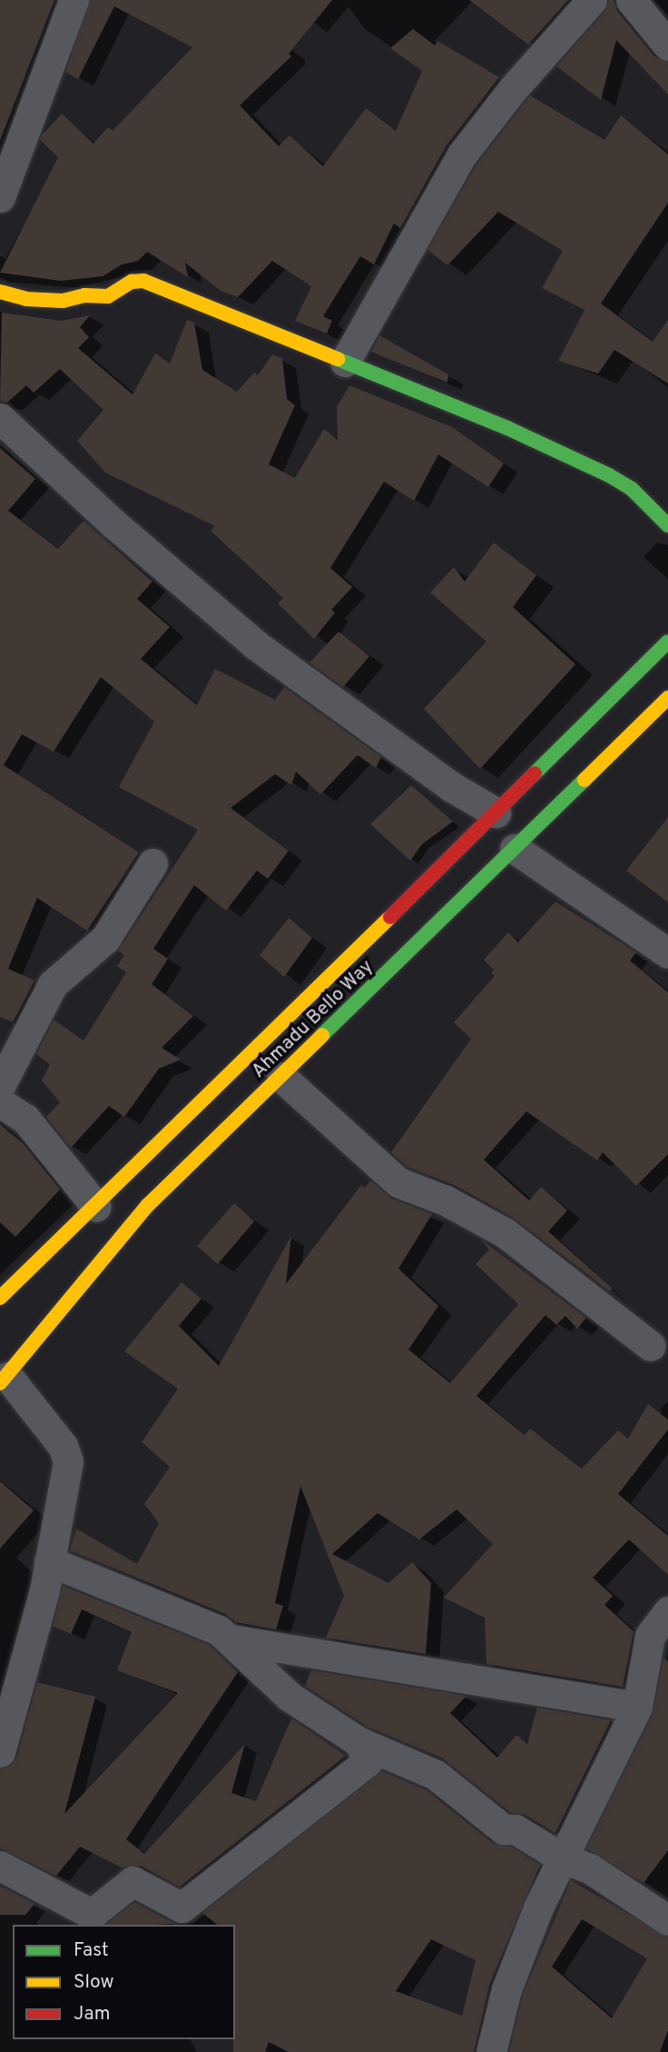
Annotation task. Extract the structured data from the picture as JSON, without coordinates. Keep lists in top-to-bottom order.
{
  "streets": {
    "main road": ["Ahmadu Bello Way"]
  },
  "legend": ["Fast", "Slow", "Jam"]
}
